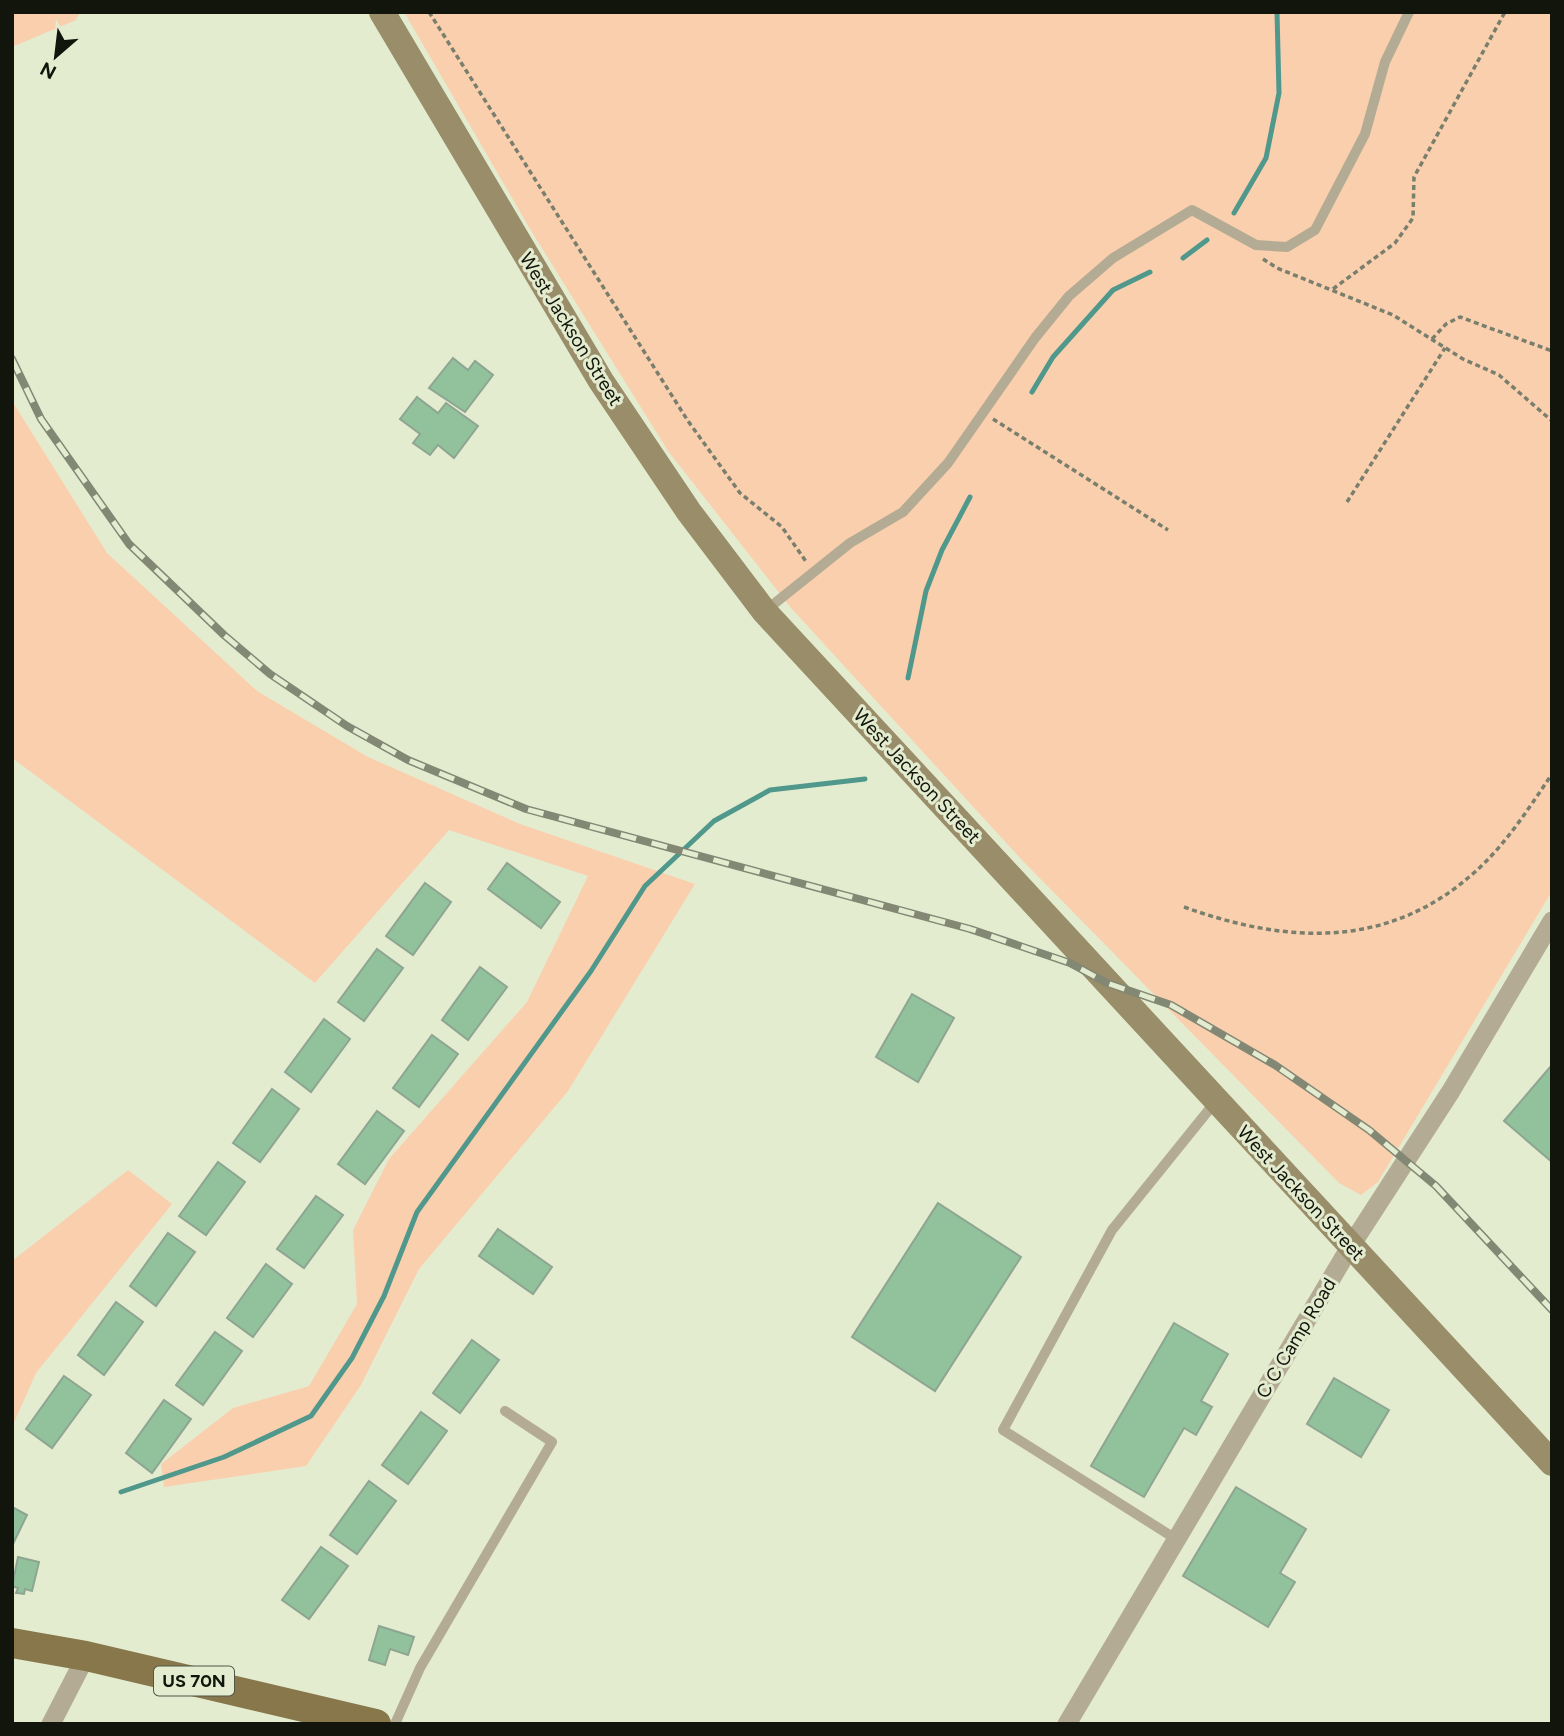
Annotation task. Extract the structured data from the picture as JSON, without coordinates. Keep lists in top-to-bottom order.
{
  "streets": {
    "main road": ["US 70N"],
    "street": ["West Jackson Street", "C C Camp Road"]
  },
  "crossings": [
    ["West Jackson Street", "C C Camp Road"]
  ],
  "north": "bottom left"
}
